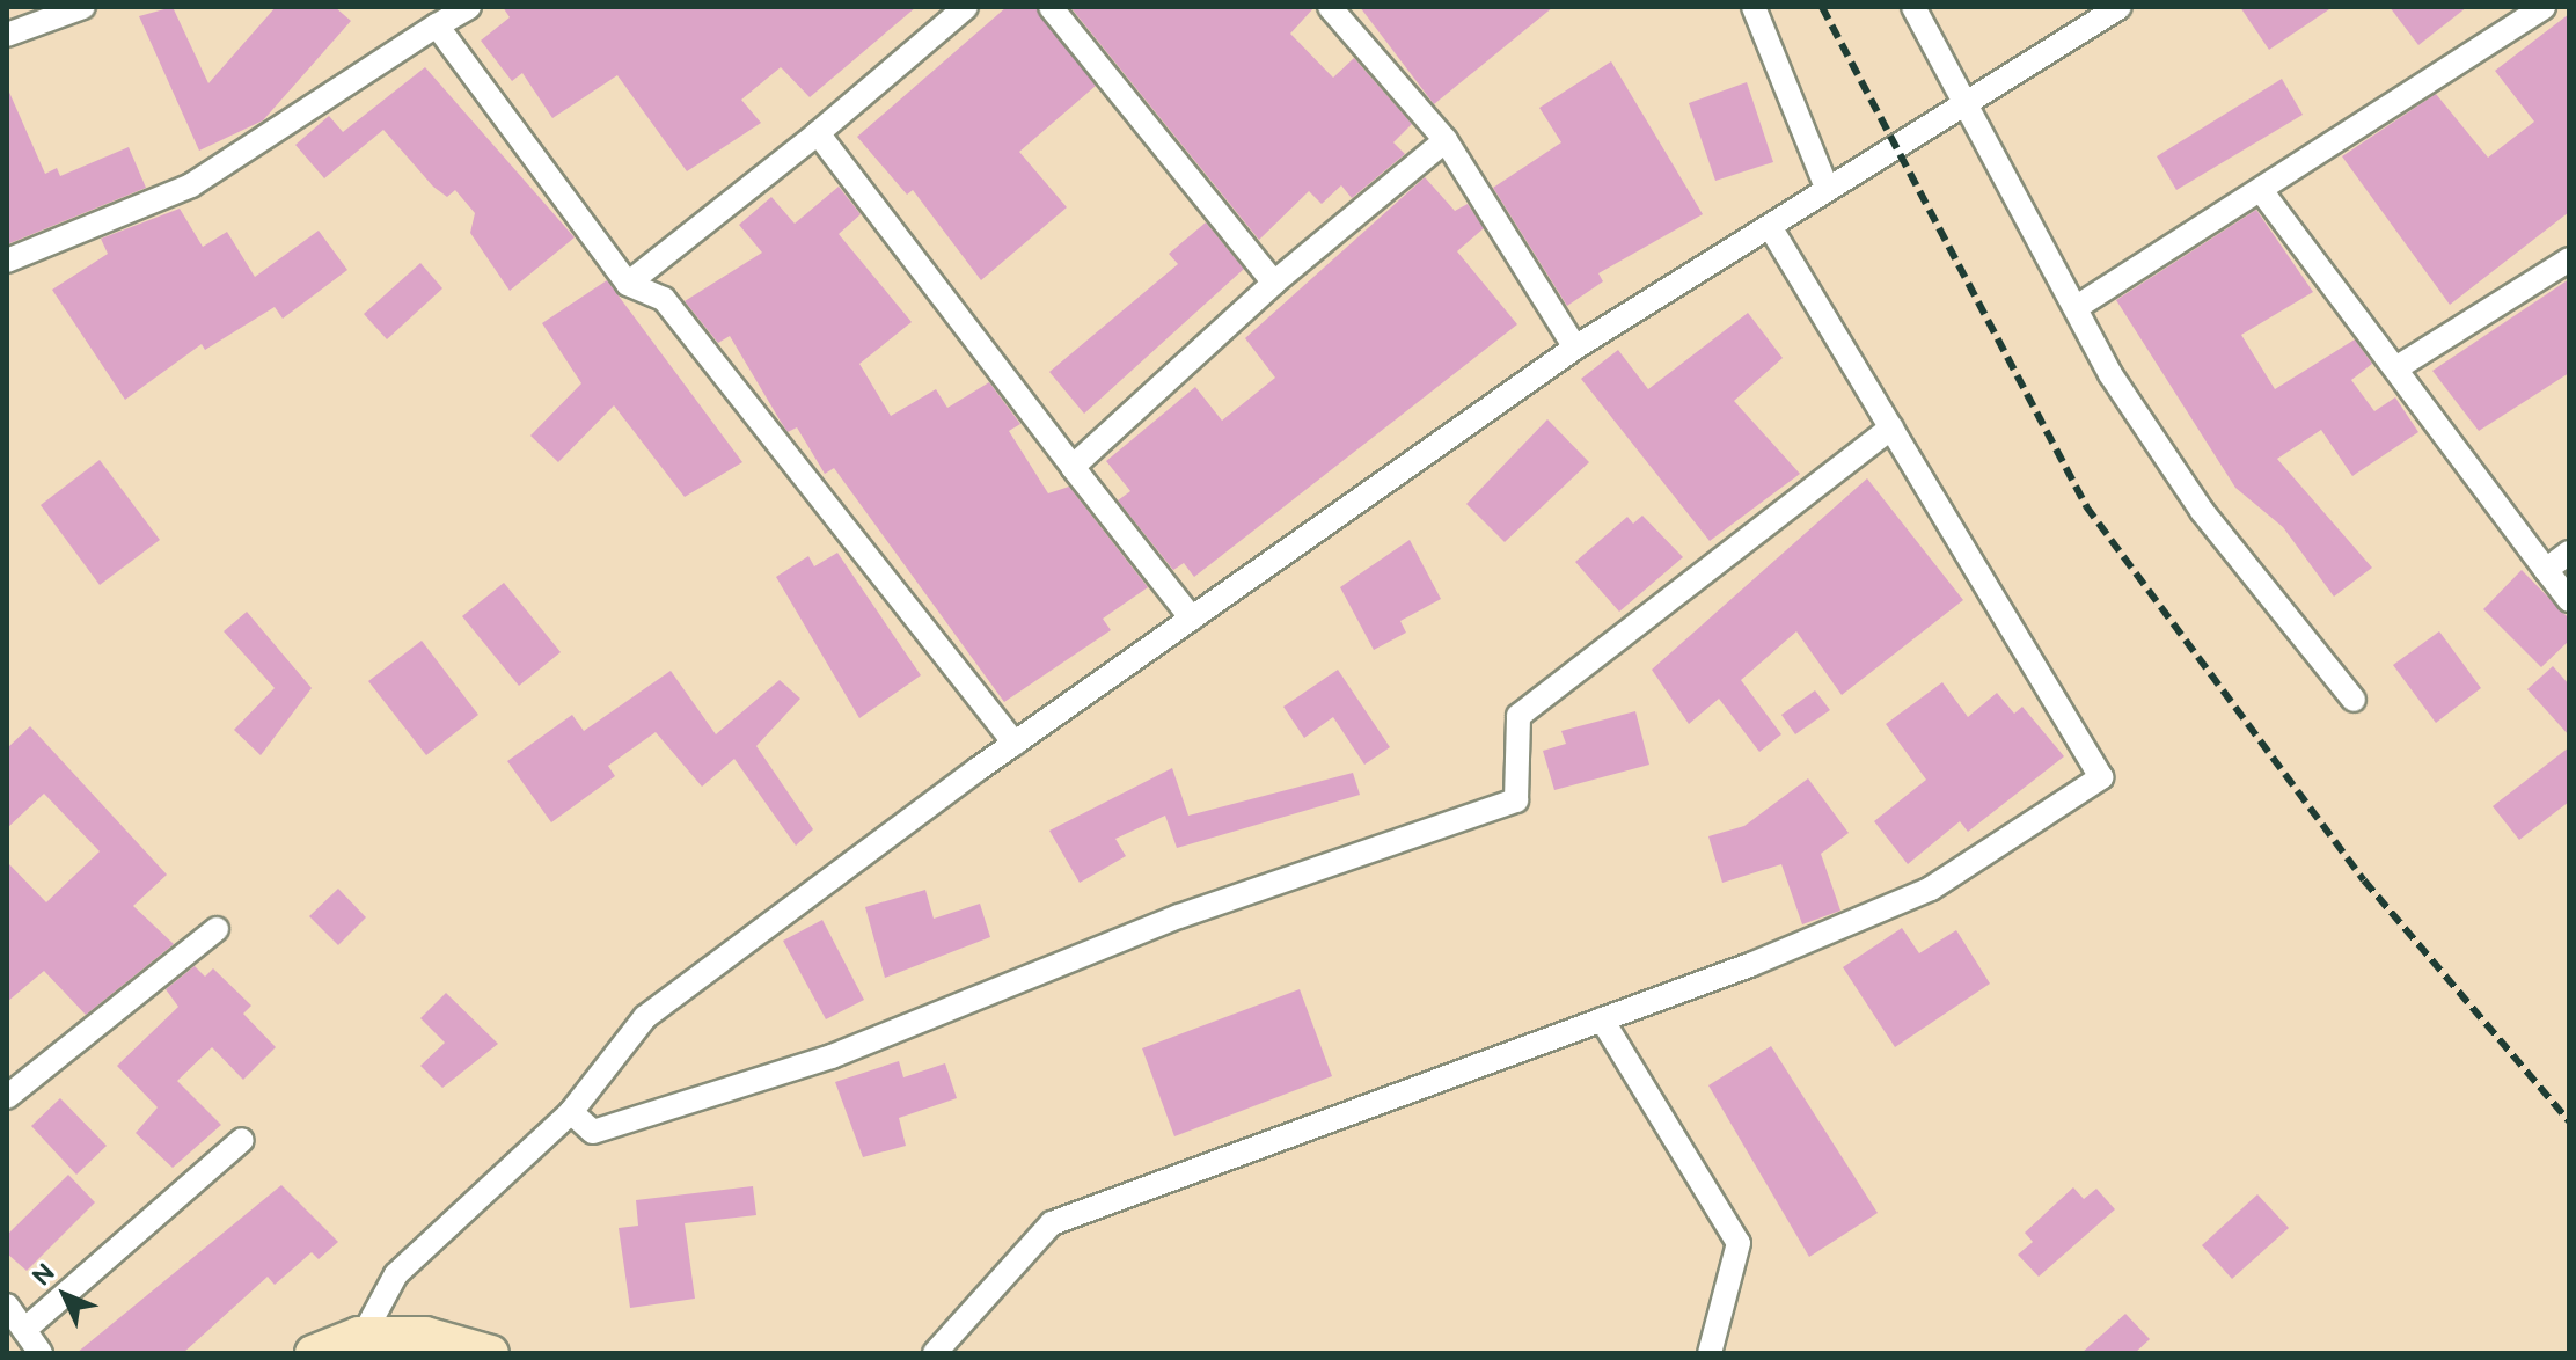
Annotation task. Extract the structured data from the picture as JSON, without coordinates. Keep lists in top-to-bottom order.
{
  "north": "top left"
}
